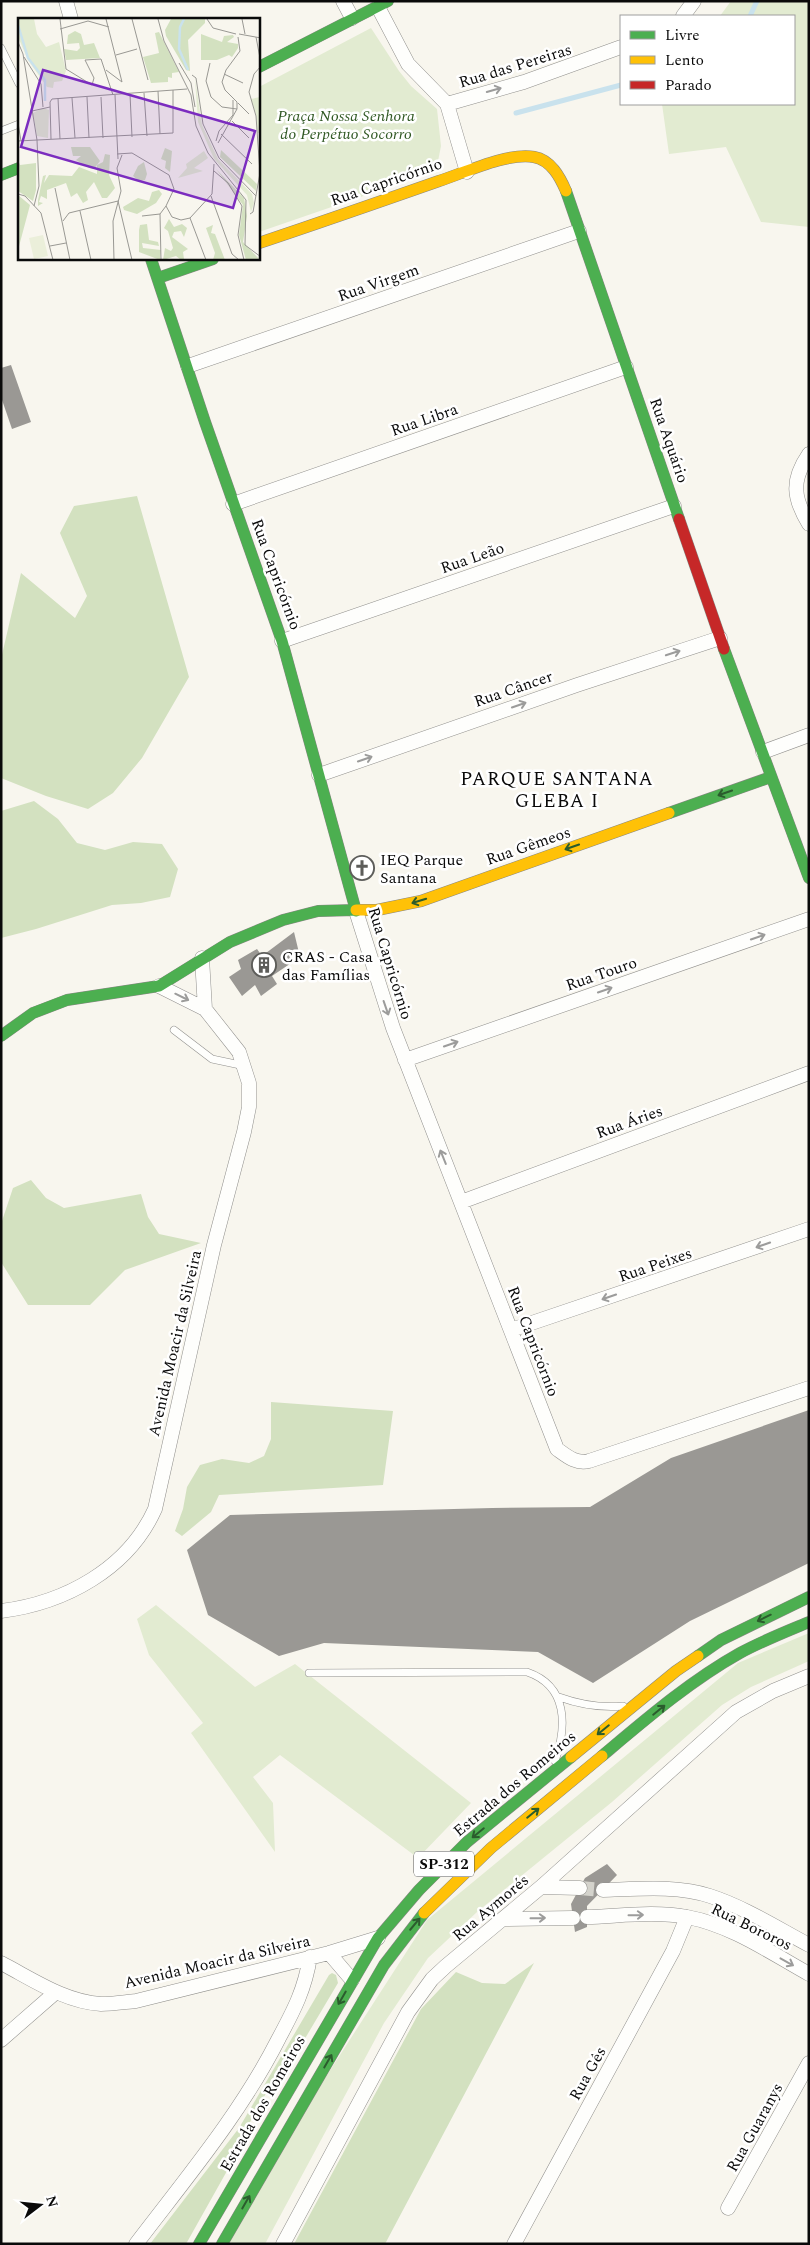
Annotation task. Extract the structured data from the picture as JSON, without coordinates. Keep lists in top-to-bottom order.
{
  "streets": {
    "street": [
      "Rua das Pereiras",
      "Rua Capricórnio",
      "Rua Virgem",
      "Rua Libra",
      "Rua Aquário",
      "Rua Leão",
      "Rua Câncer",
      "Rua Gêmeos",
      "Rua Touro",
      "Rua Áries",
      "Rua Peixes",
      "Avenida Moacir da Silveira",
      "Estrada dos Romeiros",
      "SP-312",
      "Rua Aymorés",
      "Rua Bororos",
      "Rua Gês",
      "Rua Guaranys"
    ]
  },
  "crossings": [
    ["Rua Capricórnio", "Rua Virgem"],
    ["Rua Capricórnio", "Rua Libra"],
    ["Rua Capricórnio", "Rua Aquário"],
    ["Rua Capricórnio", "Rua Leão"],
    ["Rua Capricórnio", "Rua Câncer"],
    ["Rua Capricórnio", "Rua Gêmeos"],
    ["Rua Capricórnio", "Rua Touro"],
    ["Rua Capricórnio", "Rua Áries"],
    ["Rua Capricórnio", "Rua Peixes"],
    ["Rua Virgem", "Rua Aquário"],
    ["Rua Libra", "Rua Aquário"],
    ["Rua Aquário", "Rua Leão"],
    ["Rua Aquário", "Rua Câncer"],
    ["Rua Aquário", "Rua Gêmeos"],
    ["Rua Gêmeos", "Avenida Moacir da Silveira"],
    ["Avenida Moacir da Silveira", "Estrada dos Romeiros"],
    ["Rua Aymorés", "Rua Bororos"],
    ["Rua Bororos", "Rua Gês"]
  ],
  "one_way": [
    "Rua das Pereiras",
    "Rua Câncer",
    "Rua Gêmeos",
    "Rua Touro",
    "Rua Peixes"
  ],
  "districts": ["PARQUE SANTANA GLEBA I"],
  "parks": ["Praça Nossa Senhora do Perpétuo Socorro"],
  "places": {
    "church": ["IEQ Parque Santana"],
    "building": ["CRAS - Casa das Famílias"]
  },
  "legend": ["Livre", "Lento", "Parado"],
  "north": "right"
}
